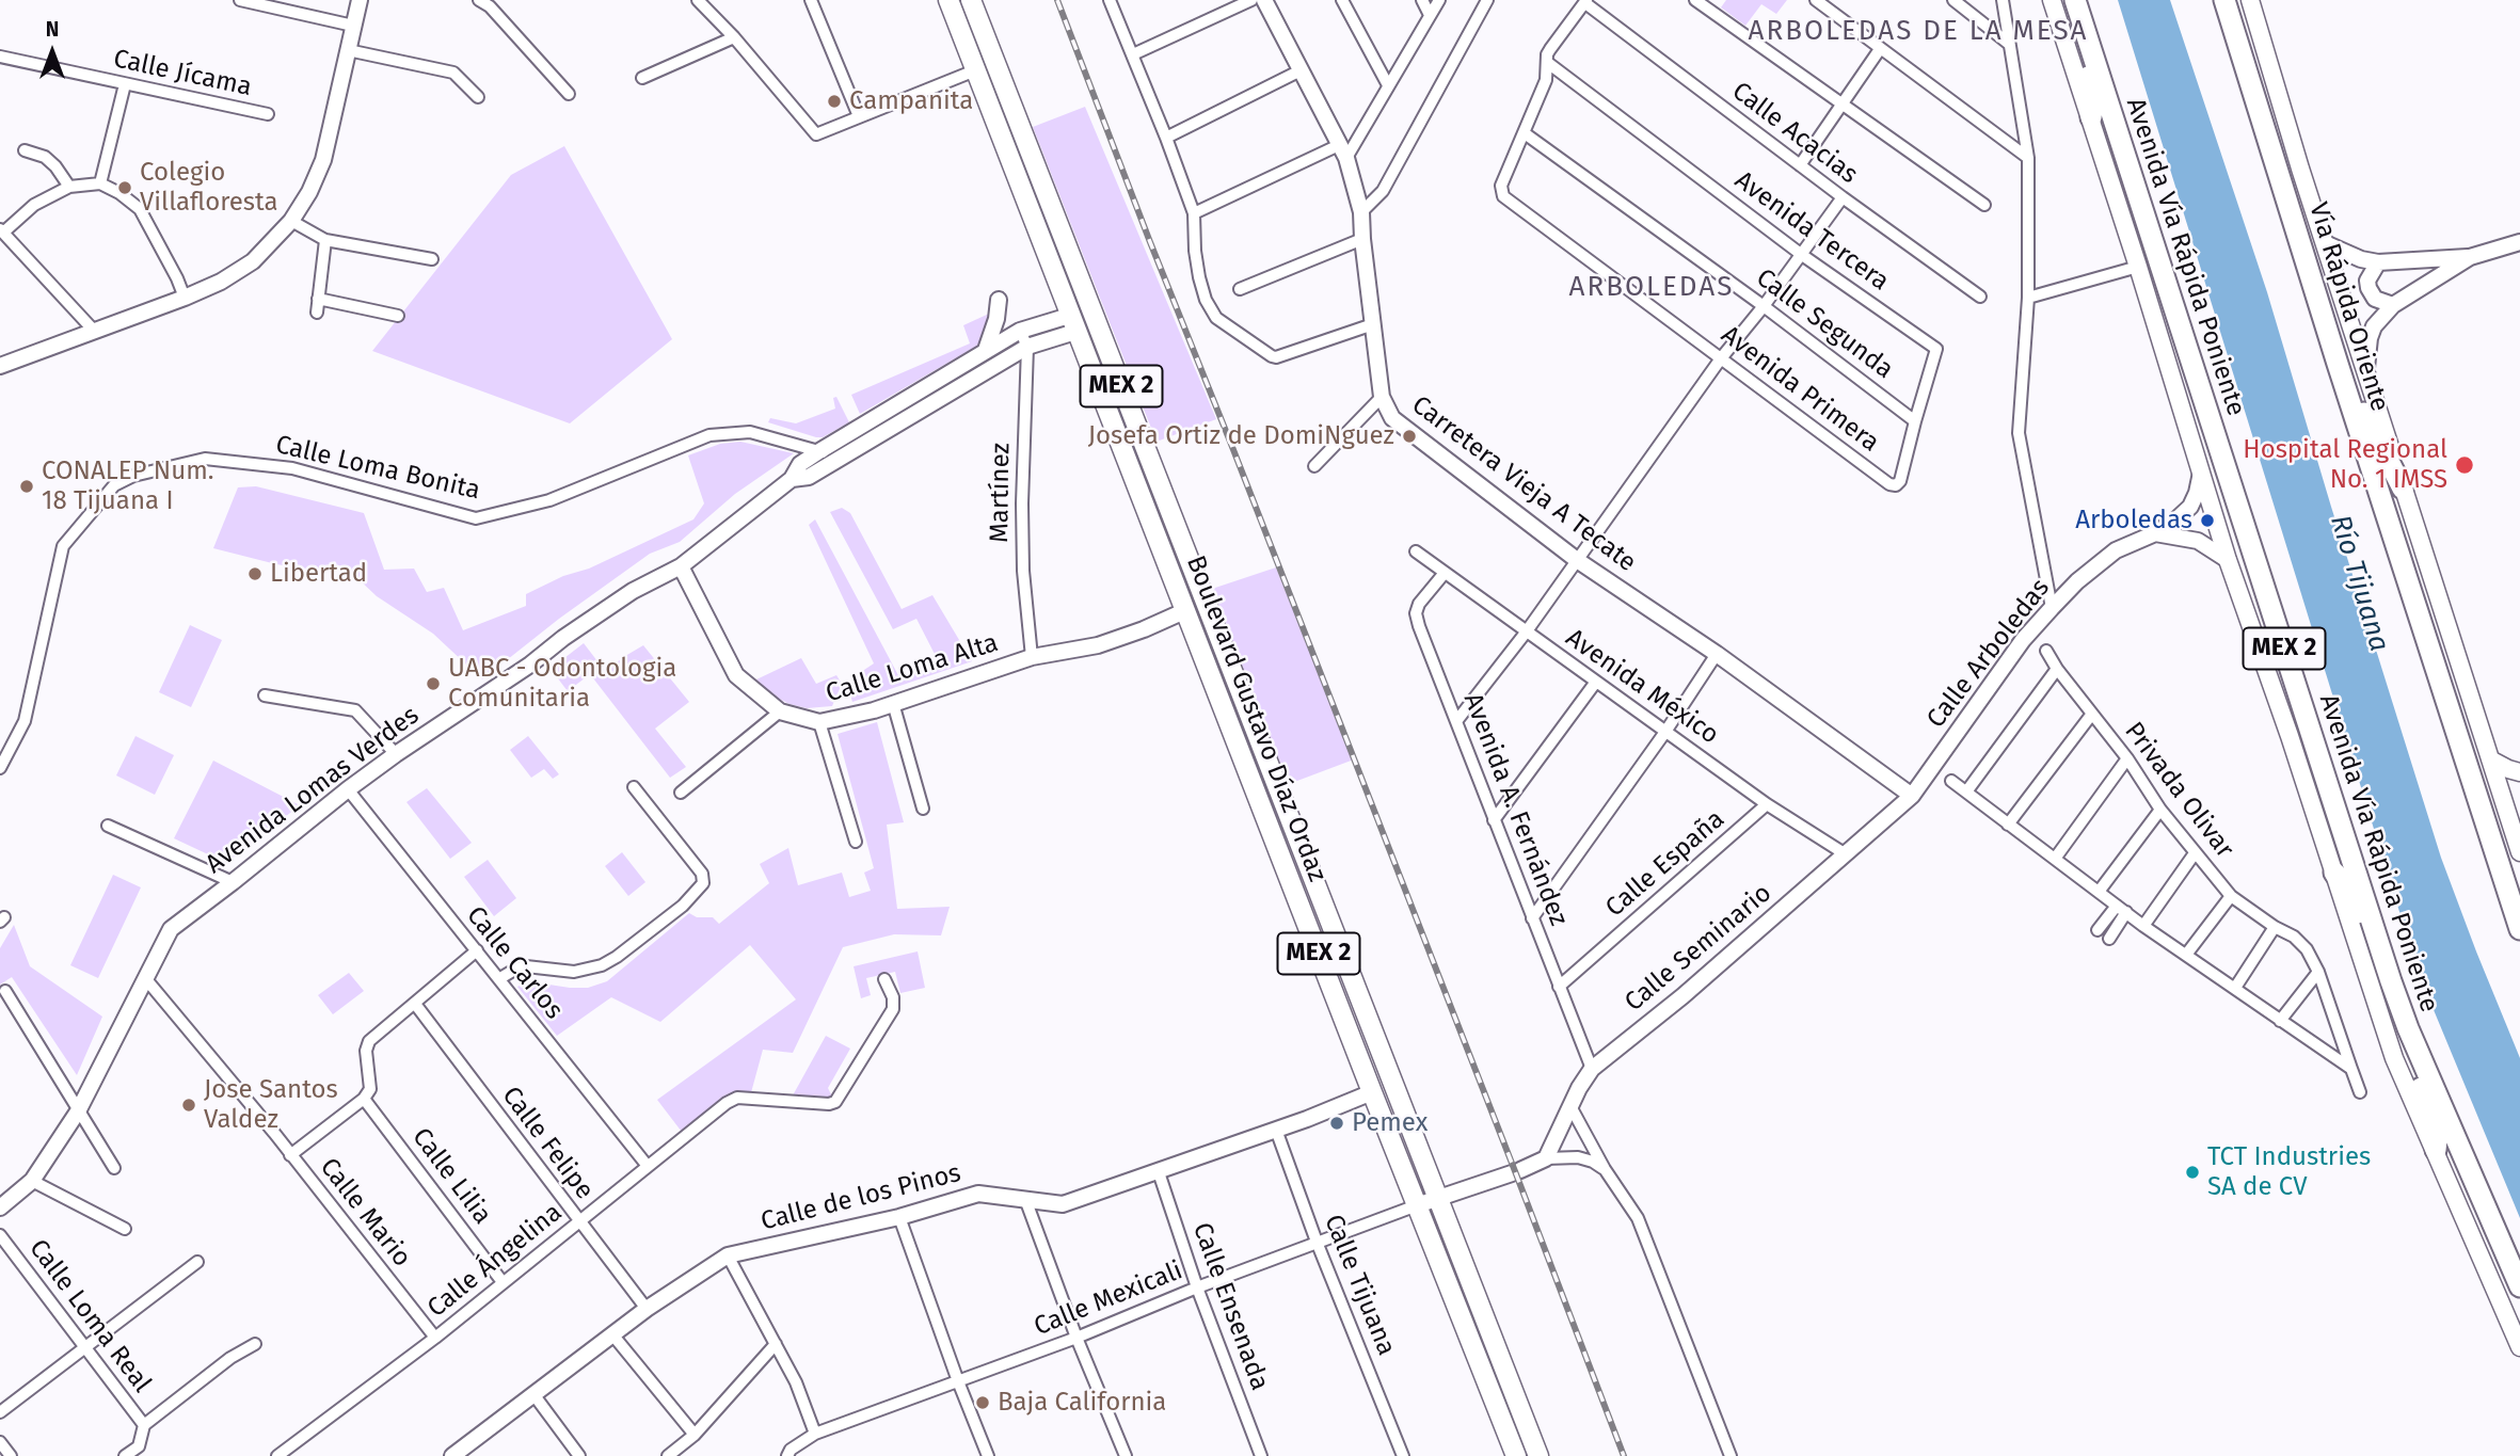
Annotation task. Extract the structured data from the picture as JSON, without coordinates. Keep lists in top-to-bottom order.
{
  "streets": {
    "highway": ["Avenida Vía Rápida Poniente", "Vía Rápida Oriente", "MEX 2"],
    "main road": ["Boulevard Gustavo Díaz Ordaz"],
    "street": [
      "Calle Jícama",
      "Calle Acacias",
      "Avenida Tercera",
      "Calle Segunda",
      "Avenida Primera",
      "Calle Loma Bonita",
      "Carretera Vieja A Tecate",
      "Martínez",
      "Calle Arboledas",
      "Calle Loma Alta",
      "Avenida México",
      "Avenida Lomas Verdes",
      "Privada Olivar",
      "Avenida A. Fernández",
      "Calle España",
      "Calle Seminario",
      "Calle Carlos",
      "Calle Felipe",
      "Calle Lilia",
      "Calle de los Pinos",
      "Calle Mario",
      "Calle Ángelina",
      "Calle Tijuana",
      "Calle Mexicali",
      "Calle Ensenada",
      "Calle Loma Real"
    ]
  },
  "crossings": [
    ["Avenida Tercera", "Calle Segunda"],
    ["Avenida Tercera", "Avenida Primera"],
    ["Calle Segunda", "Avenida Primera"],
    ["Calle Loma Bonita", "Avenida Lomas Verdes"],
    ["Carretera Vieja A Tecate", "Calle Arboledas"],
    ["Carretera Vieja A Tecate", "Calle Seminario"],
    ["Martínez", "Calle Loma Alta"],
    ["Martínez", "Avenida Lomas Verdes"],
    ["Calle Arboledas", "Calle Seminario"],
    ["Calle Loma Alta", "Boulevard Gustavo Díaz Ordaz"],
    ["Calle Loma Alta", "Avenida Lomas Verdes"],
    ["Avenida México", "Avenida A. Fernández"],
    ["Avenida México", "Calle España"],
    ["Avenida México", "Calle Seminario"],
    ["Boulevard Gustavo Díaz Ordaz", "Avenida Lomas Verdes"],
    ["Boulevard Gustavo Díaz Ordaz", "Calle de los Pinos"],
    ["Boulevard Gustavo Díaz Ordaz", "Calle Mexicali"],
    ["Avenida Lomas Verdes", "Calle Carlos"],
    ["Avenida Lomas Verdes", "Calle Mario"],
    ["Avenida A. Fernández", "Calle España"],
    ["Avenida A. Fernández", "Calle Seminario"],
    ["Calle Carlos", "Calle Ángelina"],
    ["Calle Felipe", "Calle de los Pinos"],
    ["Calle Felipe", "Calle Ángelina"],
    ["Calle Lilia", "Calle Ángelina"],
    ["Calle de los Pinos", "Calle Tijuana"],
    ["Calle de los Pinos", "Calle Ensenada"],
    ["Calle Mario", "Calle Ángelina"],
    ["Calle Tijuana", "Calle Mexicali"],
    ["Calle Mexicali", "Calle Ensenada"]
  ],
  "districts": ["ARBOLEDAS DE LA MESA", "ARBOLEDAS"],
  "water": ["Río Tijuana"],
  "places": [
    "Campanita",
    "Colegio Villafloresta",
    "Josefa Ortiz de DomiNguez",
    "Hospital Regional No. 1 IMSS",
    "CONALEP Num. 18 Tijuana I",
    "Arboledas",
    "Libertad",
    "UABC - Odontologia Comunitaria",
    "Jose Santos Valdez",
    "Pemex",
    "TCT Industries SA de CV",
    "Baja California"
  ],
  "north": "top"
}
